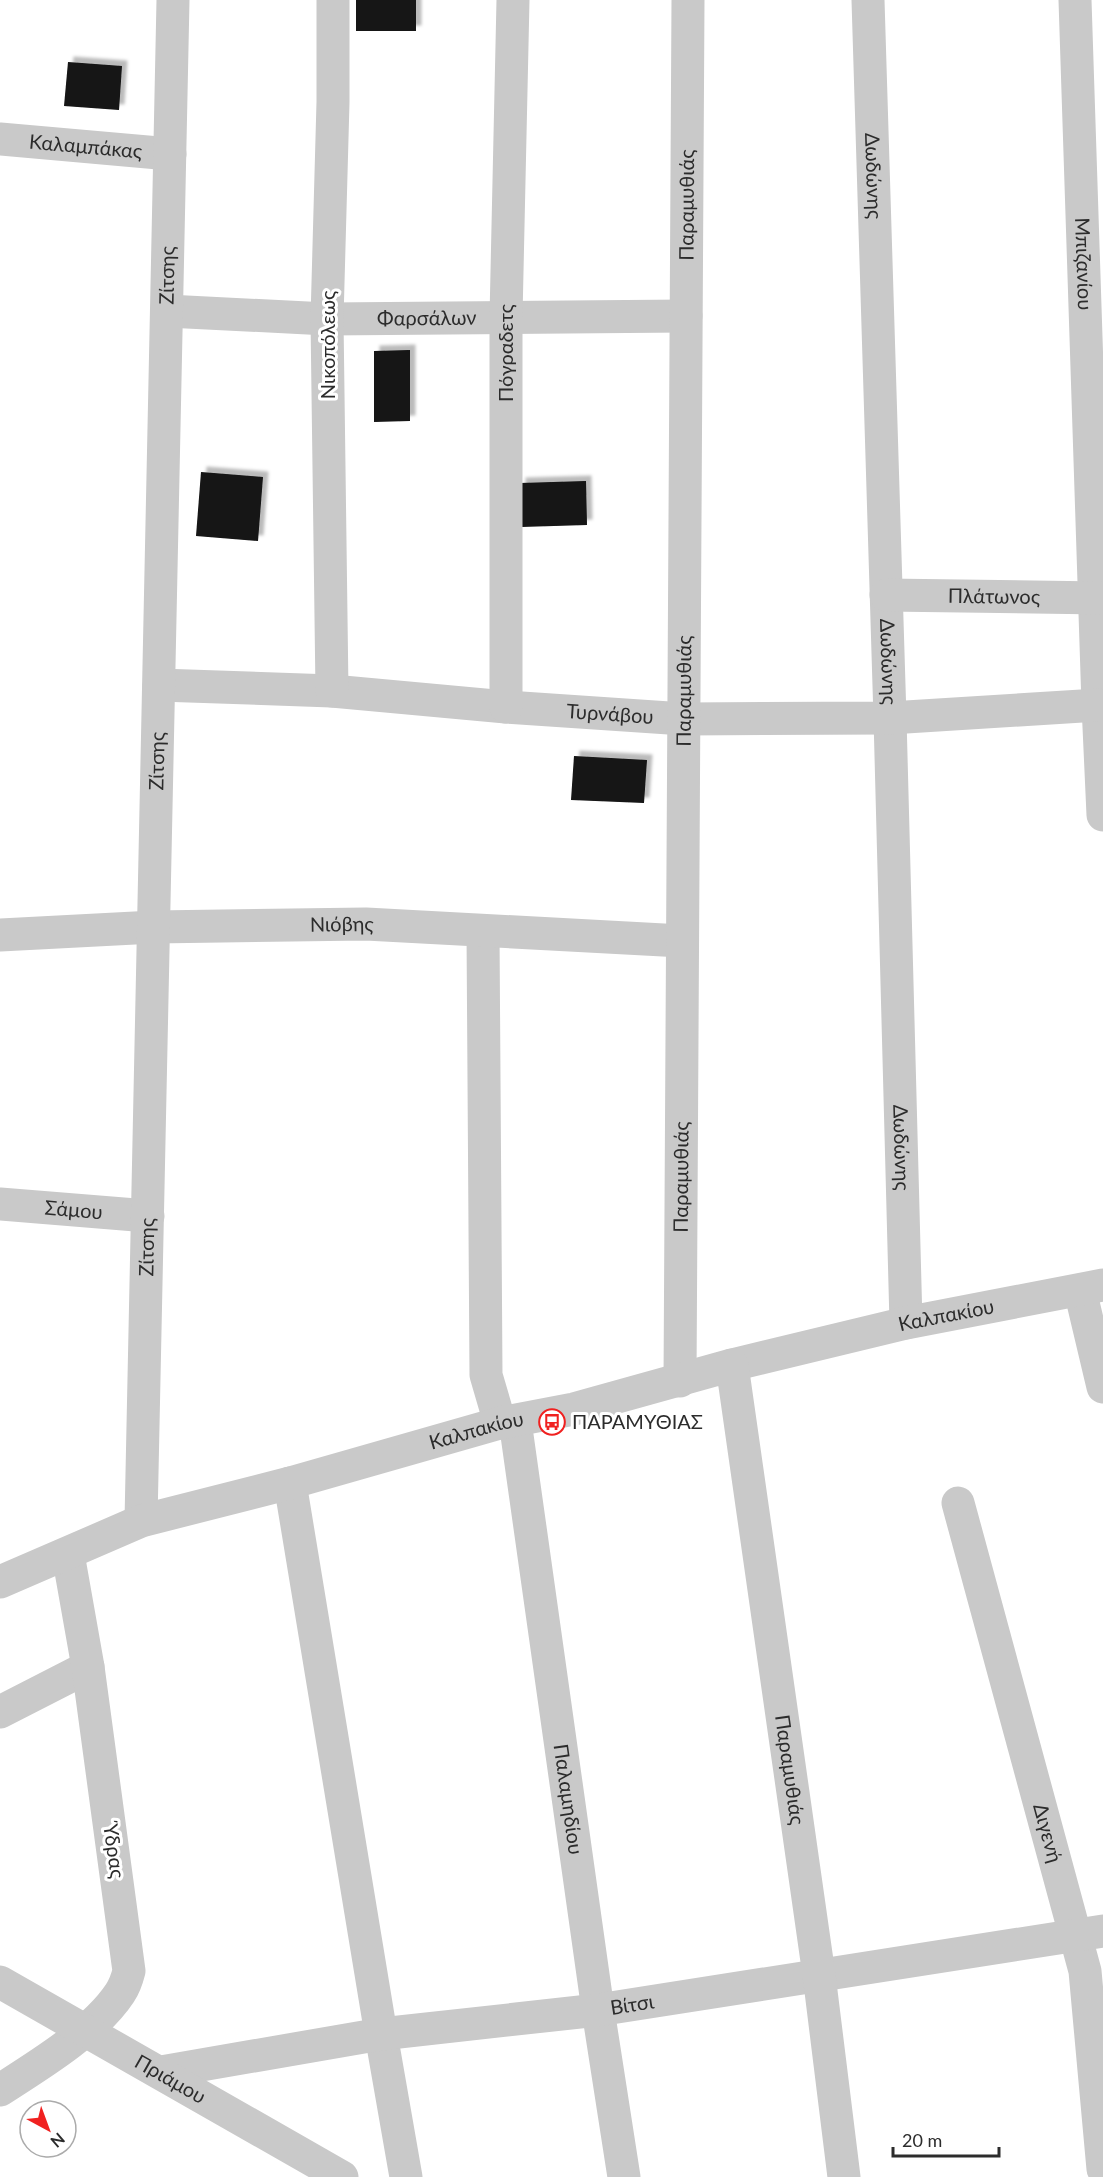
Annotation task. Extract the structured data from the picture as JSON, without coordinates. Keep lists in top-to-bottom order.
{
  "streets": {
    "street": [
      "Καλαμπάκας",
      "Δωδώνης",
      "Παραμυθιάς",
      "Μπιζανίου",
      "Ζίτσης",
      "Φαρσάλων",
      "Nικοπόλεως",
      "Πόγραδετς",
      "Πλάτωνος",
      "Τυρνάβου",
      "Νιόβης",
      "Σάμου",
      "Καλπακίου",
      "Παλαμηδίου",
      "Διγενή",
      "Ύδρας",
      "Βίτσι",
      "Πριάμου"
    ]
  },
  "crossings": [
    ["Καλαμπάκας", "Ζίτσης"],
    ["Δωδώνης", "Πλάτωνος"],
    ["Δωδώνης", "Τυρνάβου"],
    ["Δωδώνης", "Καλπακίου"],
    ["Παραμυθιάς", "Φαρσάλων"],
    ["Παραμυθιάς", "Τυρνάβου"],
    ["Παραμυθιάς", "Νιόβης"],
    ["Παραμυθιάς", "Καλπακίου"],
    ["Παραμυθιάς", "Βίτσι"],
    ["Μπιζανίου", "Πλάτωνος"],
    ["Μπιζανίου", "Τυρνάβου"],
    ["Ζίτσης", "Φαρσάλων"],
    ["Ζίτσης", "Τυρνάβου"],
    ["Ζίτσης", "Νιόβης"],
    ["Ζίτσης", "Σάμου"],
    ["Ζίτσης", "Καλπακίου"],
    ["Φαρσάλων", "Nικοπόλεως"],
    ["Φαρσάλων", "Πόγραδετς"],
    ["Nικοπόλεως", "Τυρνάβου"],
    ["Πόγραδετς", "Τυρνάβου"],
    ["Νιόβης", "Παλαμηδίου"],
    ["Καλπακίου", "Παλαμηδίου"],
    ["Καλπακίου", "Ύδρας"],
    ["Παλαμηδίου", "Βίτσι"],
    ["Διγενή", "Βίτσι"],
    ["Ύδρας", "Πριάμου"],
    ["Βίτσι", "Πριάμου"]
  ],
  "places": {
    "bus stop": ["ΠΑΡΑΜΥΘΙΑΣ"]
  },
  "scale_bar": "20 m",
  "north": "bottom right"
}
